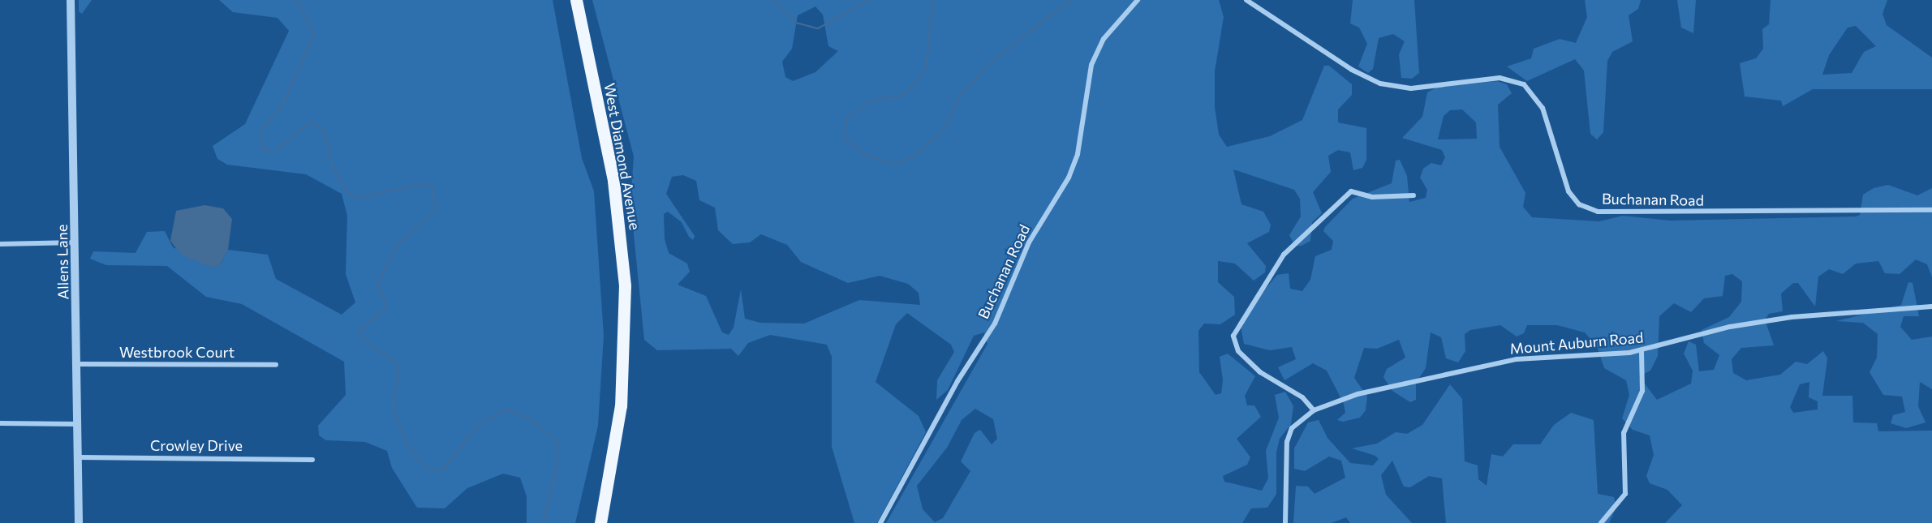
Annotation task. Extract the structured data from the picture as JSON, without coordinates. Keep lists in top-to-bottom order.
{
  "streets": {
    "main road": ["West Diamond Avenue"],
    "street": [
      "Buchanan Road",
      "Allens Lane",
      "Mount Auburn Road",
      "Westbrook Court",
      "Crowley Drive"
    ]
  },
  "crossings": [
    ["Allens Lane", "Westbrook Court"],
    ["Allens Lane", "Crowley Drive"]
  ]
}
